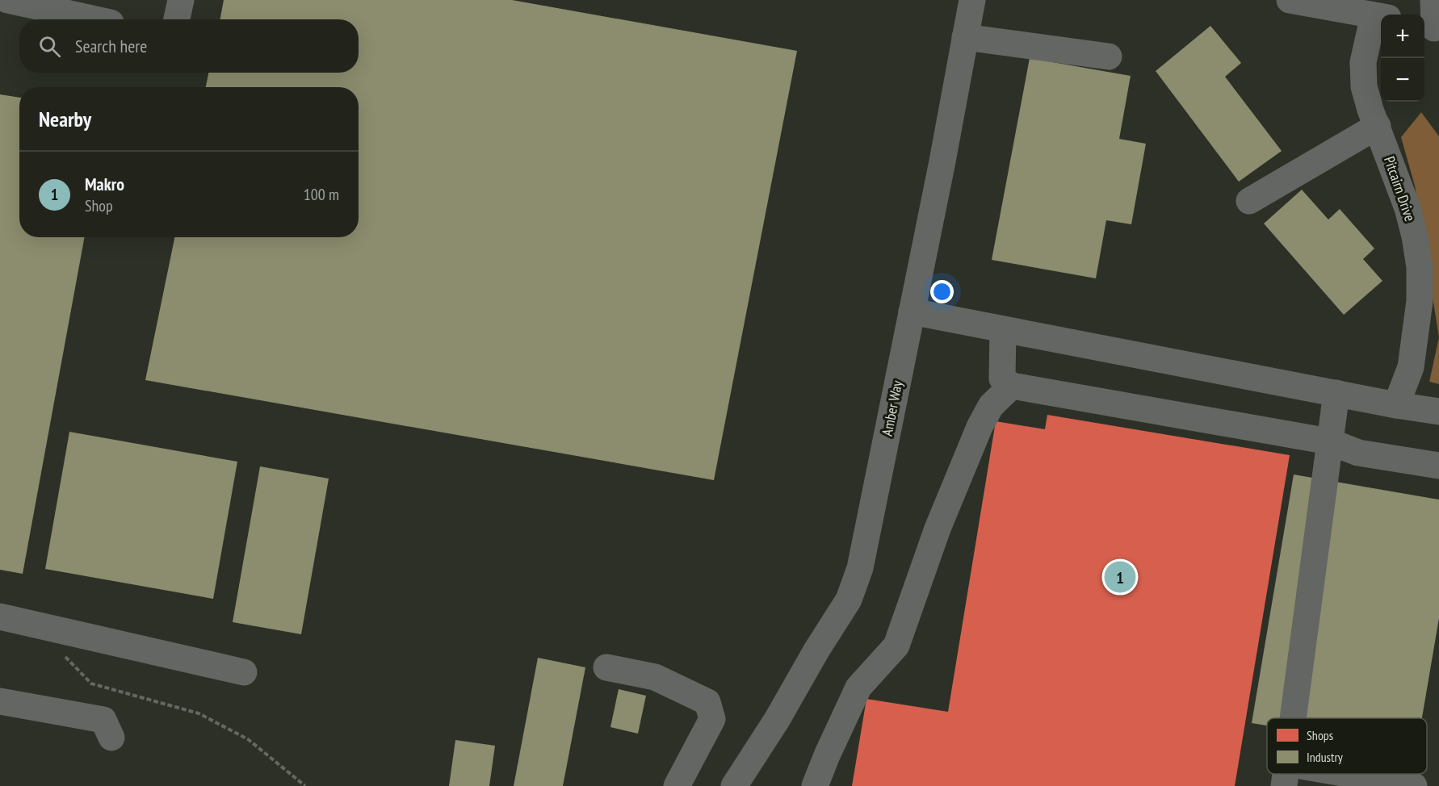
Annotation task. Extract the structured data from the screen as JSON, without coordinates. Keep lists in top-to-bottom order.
{
  "streets": {
    "street": ["Pitcairn Drive", "Amber Way"]
  },
  "legend": ["Shops", "Industry"],
  "page": {
    "map_buttons": ["+", "−"],
    "search": "Search here",
    "heading": "Nearby",
    "list": [
      {
        "mark": "1",
        "name": "Makro",
        "note": "Shop",
        "value": "100 m"
      }
    ],
    "pins": "1"
  }
}
